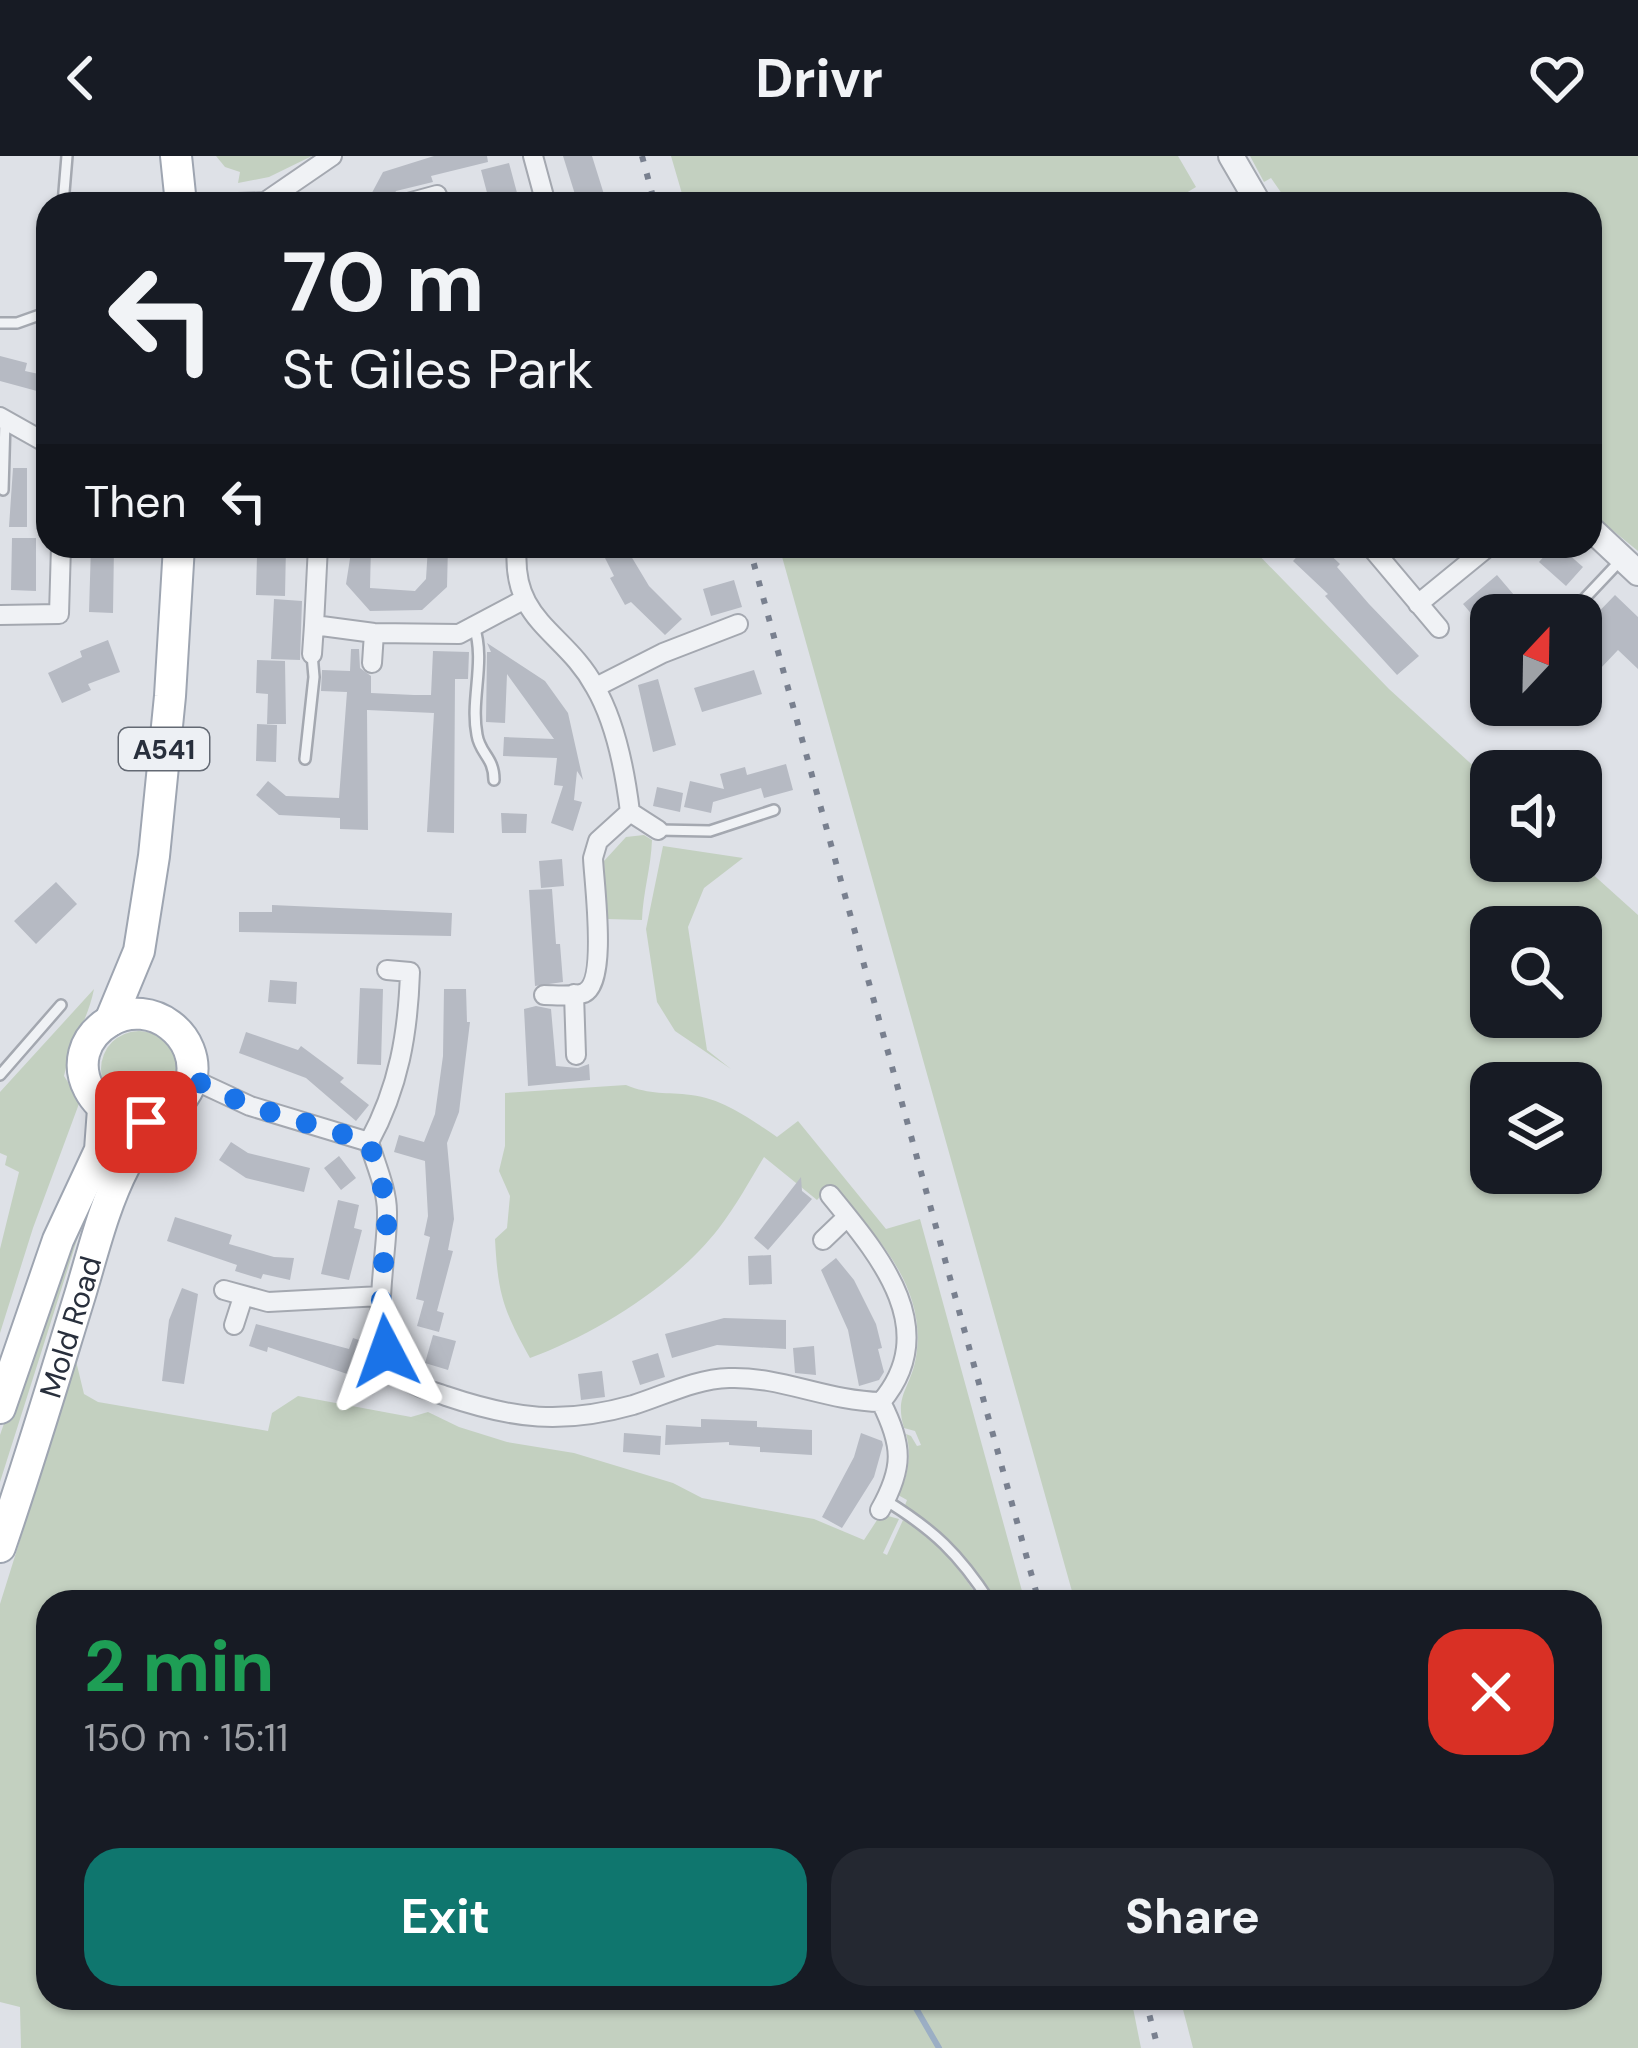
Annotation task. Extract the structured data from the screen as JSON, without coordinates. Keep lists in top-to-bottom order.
{
  "streets": {
    "main road": ["A541", "Mold Road"]
  },
  "crossings": [
    ["A541", "Mold Road"]
  ],
  "north": "top",
  "page": {
    "header": "Drivr",
    "turn": ["70 m", "St Giles Park"],
    "then": "Then",
    "heading": ["2 min", "150 m · 15:11"],
    "buttons": ["Exit", "Share"]
  }
}
